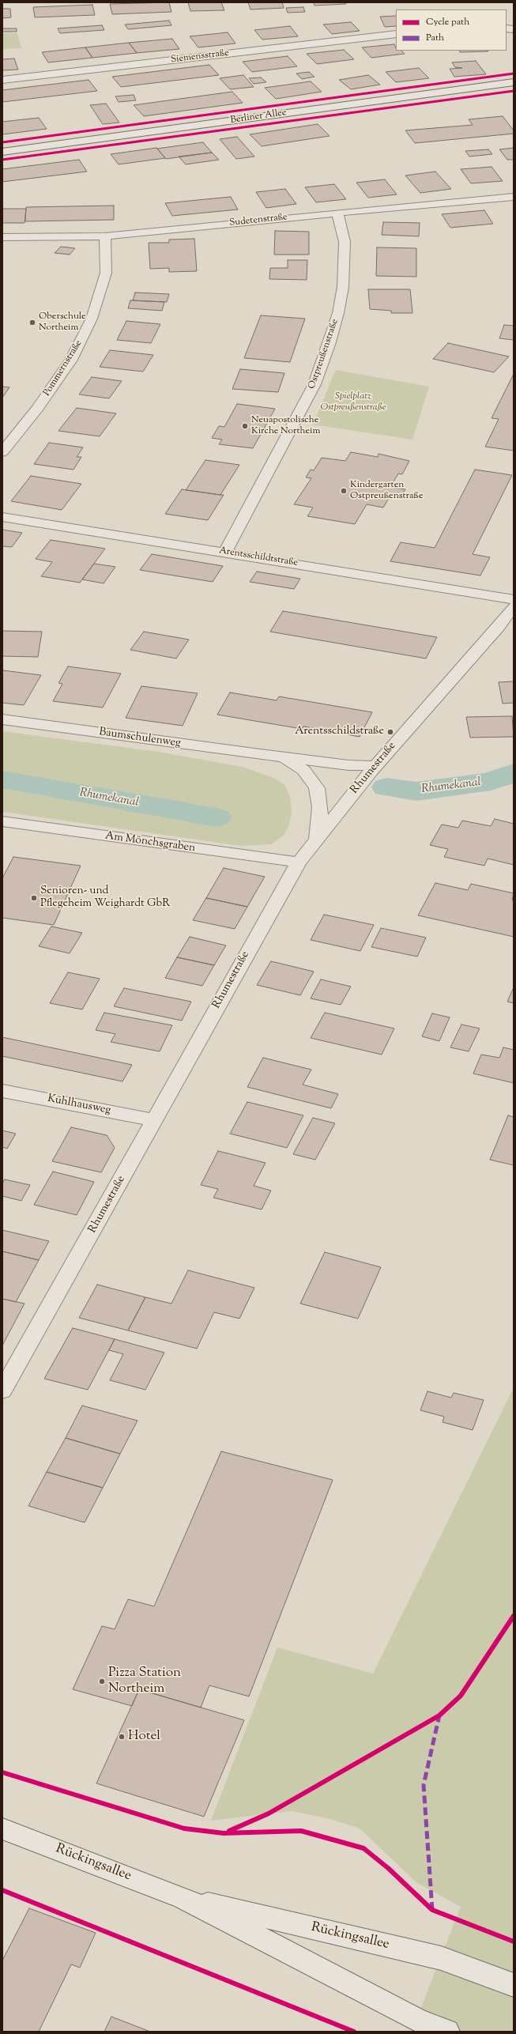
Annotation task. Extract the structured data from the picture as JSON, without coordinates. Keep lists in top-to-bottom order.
{
  "streets": {
    "street": [
      "Siemensstraße",
      "Berliner Allee",
      "Sudetenstraße",
      "Ostpreußenstraße",
      "Pommernstraße",
      "Arentsschildtstraße",
      "Baumschulenweg",
      "Rhumestraße",
      "Am Mönchsgraben",
      "Kühlhausweg",
      "Rückingsallee"
    ]
  },
  "crossings": [
    ["Sudetenstraße", "Ostpreußenstraße"],
    ["Sudetenstraße", "Pommernstraße"],
    ["Ostpreußenstraße", "Arentsschildtstraße"],
    ["Baumschulenweg", "Rhumestraße"],
    ["Rhumestraße", "Am Mönchsgraben"],
    ["Rhumestraße", "Kühlhausweg"]
  ],
  "water": ["Rhumekanal"],
  "parks": ["Spielplatz Ostpreußenstraße"],
  "places": [
    "Oberschule Northeim",
    "Neuapostolische Kirche Northeim",
    "Kindergarten Ostpreußenstraße",
    "Arentsschildstraße",
    "Senioren- und Pflegeheim Weighardt GbR",
    "Pizza Station Northeim",
    "Hotel"
  ],
  "legend": ["Cycle path", "Path"]
}
